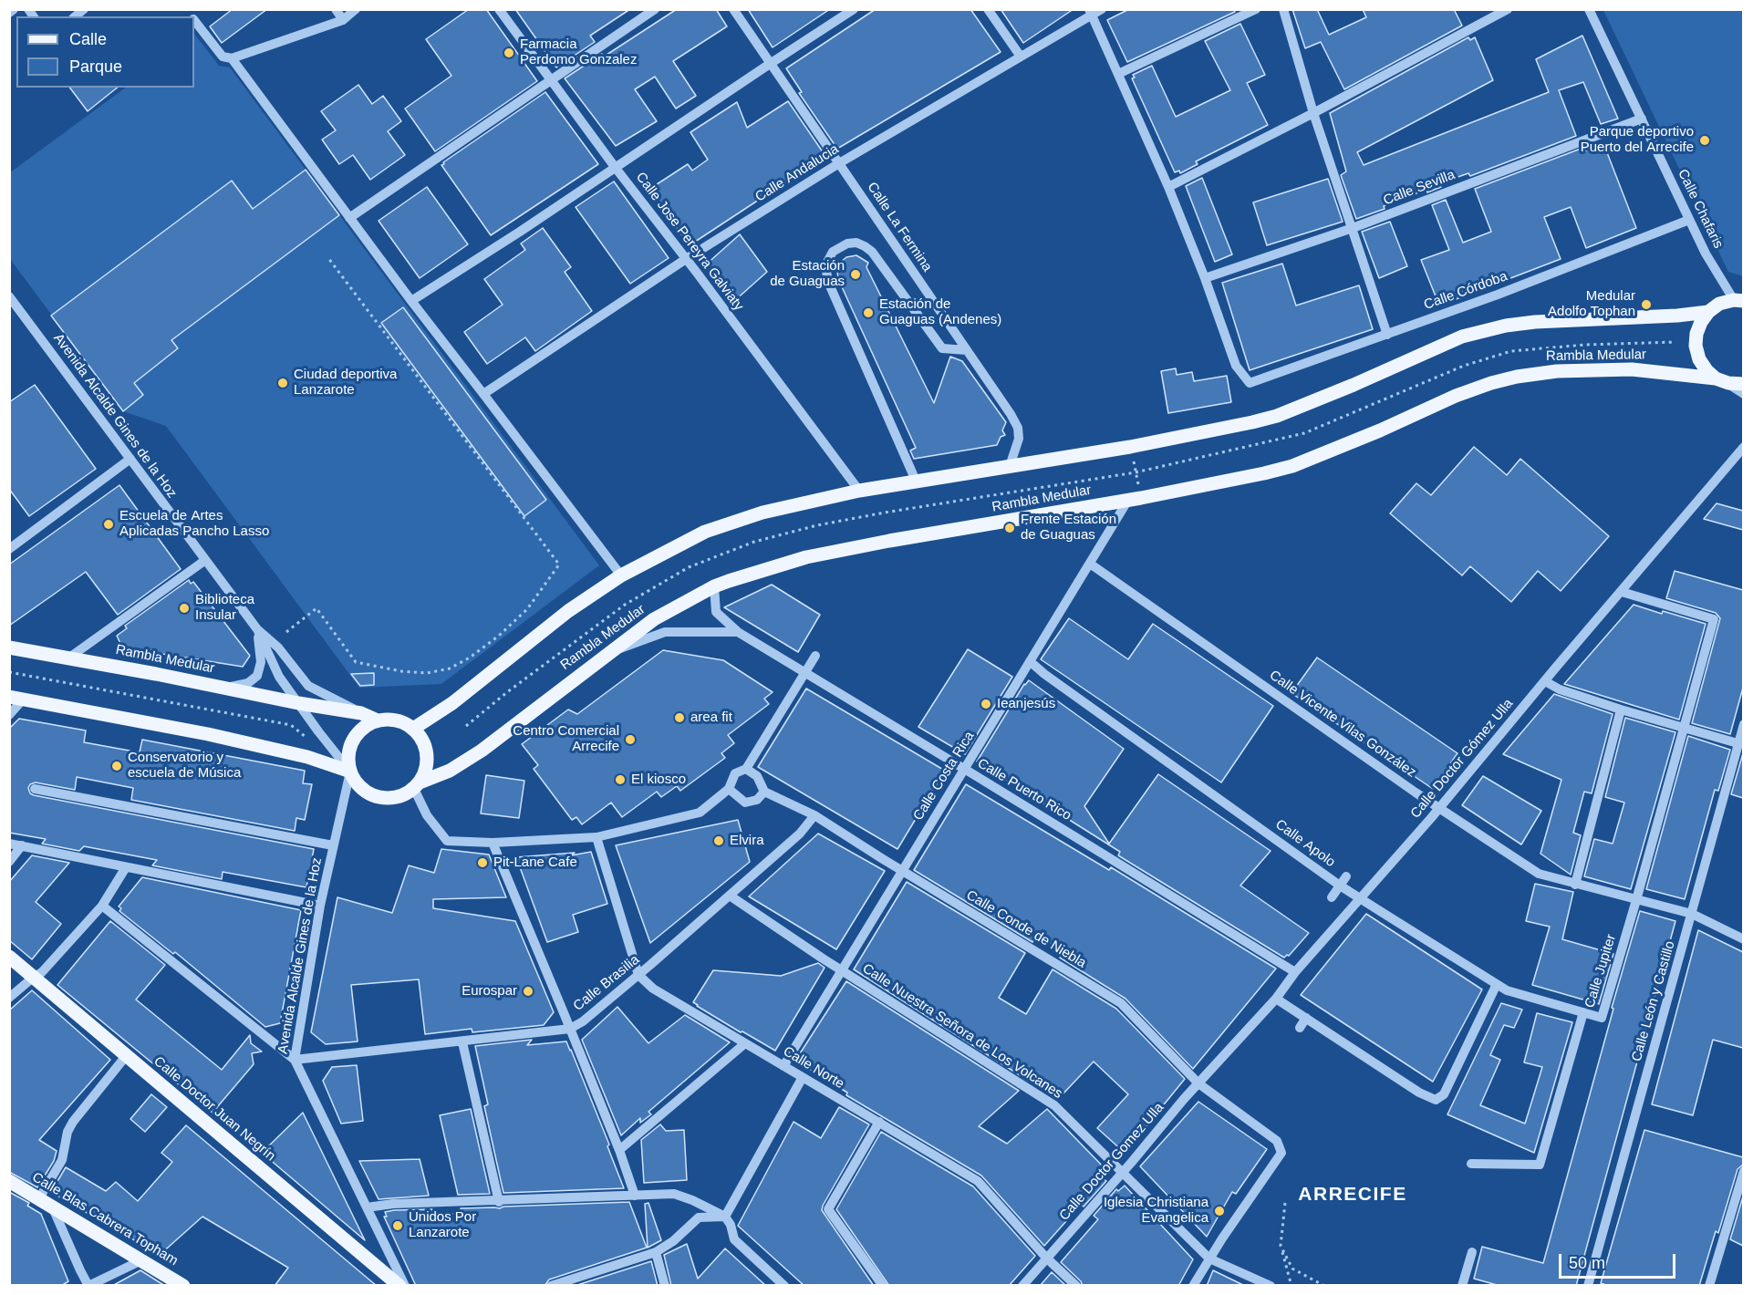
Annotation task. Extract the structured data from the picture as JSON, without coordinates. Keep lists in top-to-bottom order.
{
  "streets": {
    "main road": ["Rambla Medular", "Calle Doctor Juan Negrín", "Calle Blas Cabrera Topham"],
    "street": [
      "Calle Andalucia",
      "Calle Sevilla",
      "Calle Chafaris",
      "Calle La Fermina",
      "Calle Jose Pereyra Galviaty",
      "Calle Córdoba",
      "Avenida Alcalde Gines de la Hoz",
      "Calle Vicente Vilas González",
      "Calle Doctor Gómez Ulla",
      "Calle Costa Rica",
      "Calle Puerto Rico",
      "Calle Apolo",
      "Calle Conde de Niebla",
      "Calle Jupiter",
      "Calle Brasilia",
      "Calle León y Castillo",
      "Calle Nuestra Señora de Los Volcanes",
      "Calle Norte",
      "Calle Doctor Gomez Ulla"
    ]
  },
  "crossings": [
    ["Calle Andalucia", "Calle La Fermina"],
    ["Calle Andalucia", "Calle Jose Pereyra Galviaty"],
    ["Calle Sevilla", "Calle Chafaris"],
    ["Calle Sevilla", "Calle Córdoba"],
    ["Calle Chafaris", "Calle Córdoba"],
    ["Rambla Medular", "Avenida Alcalde Gines de la Hoz"],
    ["Rambla Medular", "Calle Costa Rica"],
    ["Rambla Medular", "Calle Puerto Rico"],
    ["Avenida Alcalde Gines de la Hoz", "Calle Brasilia"],
    ["Calle Vicente Vilas González", "Calle Doctor Gómez Ulla"],
    ["Calle Vicente Vilas González", "Calle Costa Rica"],
    ["Calle Vicente Vilas González", "Calle Jupiter"],
    ["Calle Vicente Vilas González", "Calle León y Castillo"],
    ["Calle Doctor Gómez Ulla", "Calle Puerto Rico"],
    ["Calle Doctor Gómez Ulla", "Calle Apolo"],
    ["Calle Doctor Gómez Ulla", "Calle Conde de Niebla"],
    ["Calle Doctor Gómez Ulla", "Calle Jupiter"],
    ["Calle Doctor Gómez Ulla", "Calle Doctor Gomez Ulla"],
    ["Calle Costa Rica", "Calle Puerto Rico"],
    ["Calle Costa Rica", "Calle Apolo"],
    ["Calle Costa Rica", "Calle Conde de Niebla"],
    ["Calle Costa Rica", "Calle Nuestra Señora de Los Volcanes"],
    ["Calle Costa Rica", "Calle Norte"],
    ["Calle Apolo", "Calle Jupiter"],
    ["Calle Conde de Niebla", "Calle Brasilia"],
    ["Calle Conde de Niebla", "Calle Nuestra Señora de Los Volcanes"],
    ["Calle Conde de Niebla", "Calle Doctor Gomez Ulla"],
    ["Calle Brasilia", "Calle Nuestra Señora de Los Volcanes"],
    ["Calle Brasilia", "Calle Norte"],
    ["Calle Nuestra Señora de Los Volcanes", "Calle Doctor Gomez Ulla"],
    ["Calle Norte", "Calle Doctor Gomez Ulla"]
  ],
  "districts": ["ARRECIFE"],
  "places": [
    "Farmacia Perdomo Gonzalez",
    "Parque deportivo Puerto del Arrecife",
    "Estación de Guaguas",
    "Medular Adolfo Tophan",
    "Estación de Guaguas (Andenes)",
    "Ciudad deportiva Lanzarote",
    "Escuela de Artes Aplicadas Pancho Lasso",
    "Frente Estación de Guaguas",
    "Biblioteca Insular",
    "Ieanjesús",
    "area fit",
    "Centro Comercial Arrecife",
    "Conservatorio y escuela de Música",
    "El kiosco",
    "Elvira",
    "Pit-Lane Cafe",
    "Eurospar",
    "Iglesia Christiana Evangelica",
    "Unidos Por Lanzarote"
  ],
  "legend": ["Calle", "Parque"],
  "scale_bar": "50 m"
}
